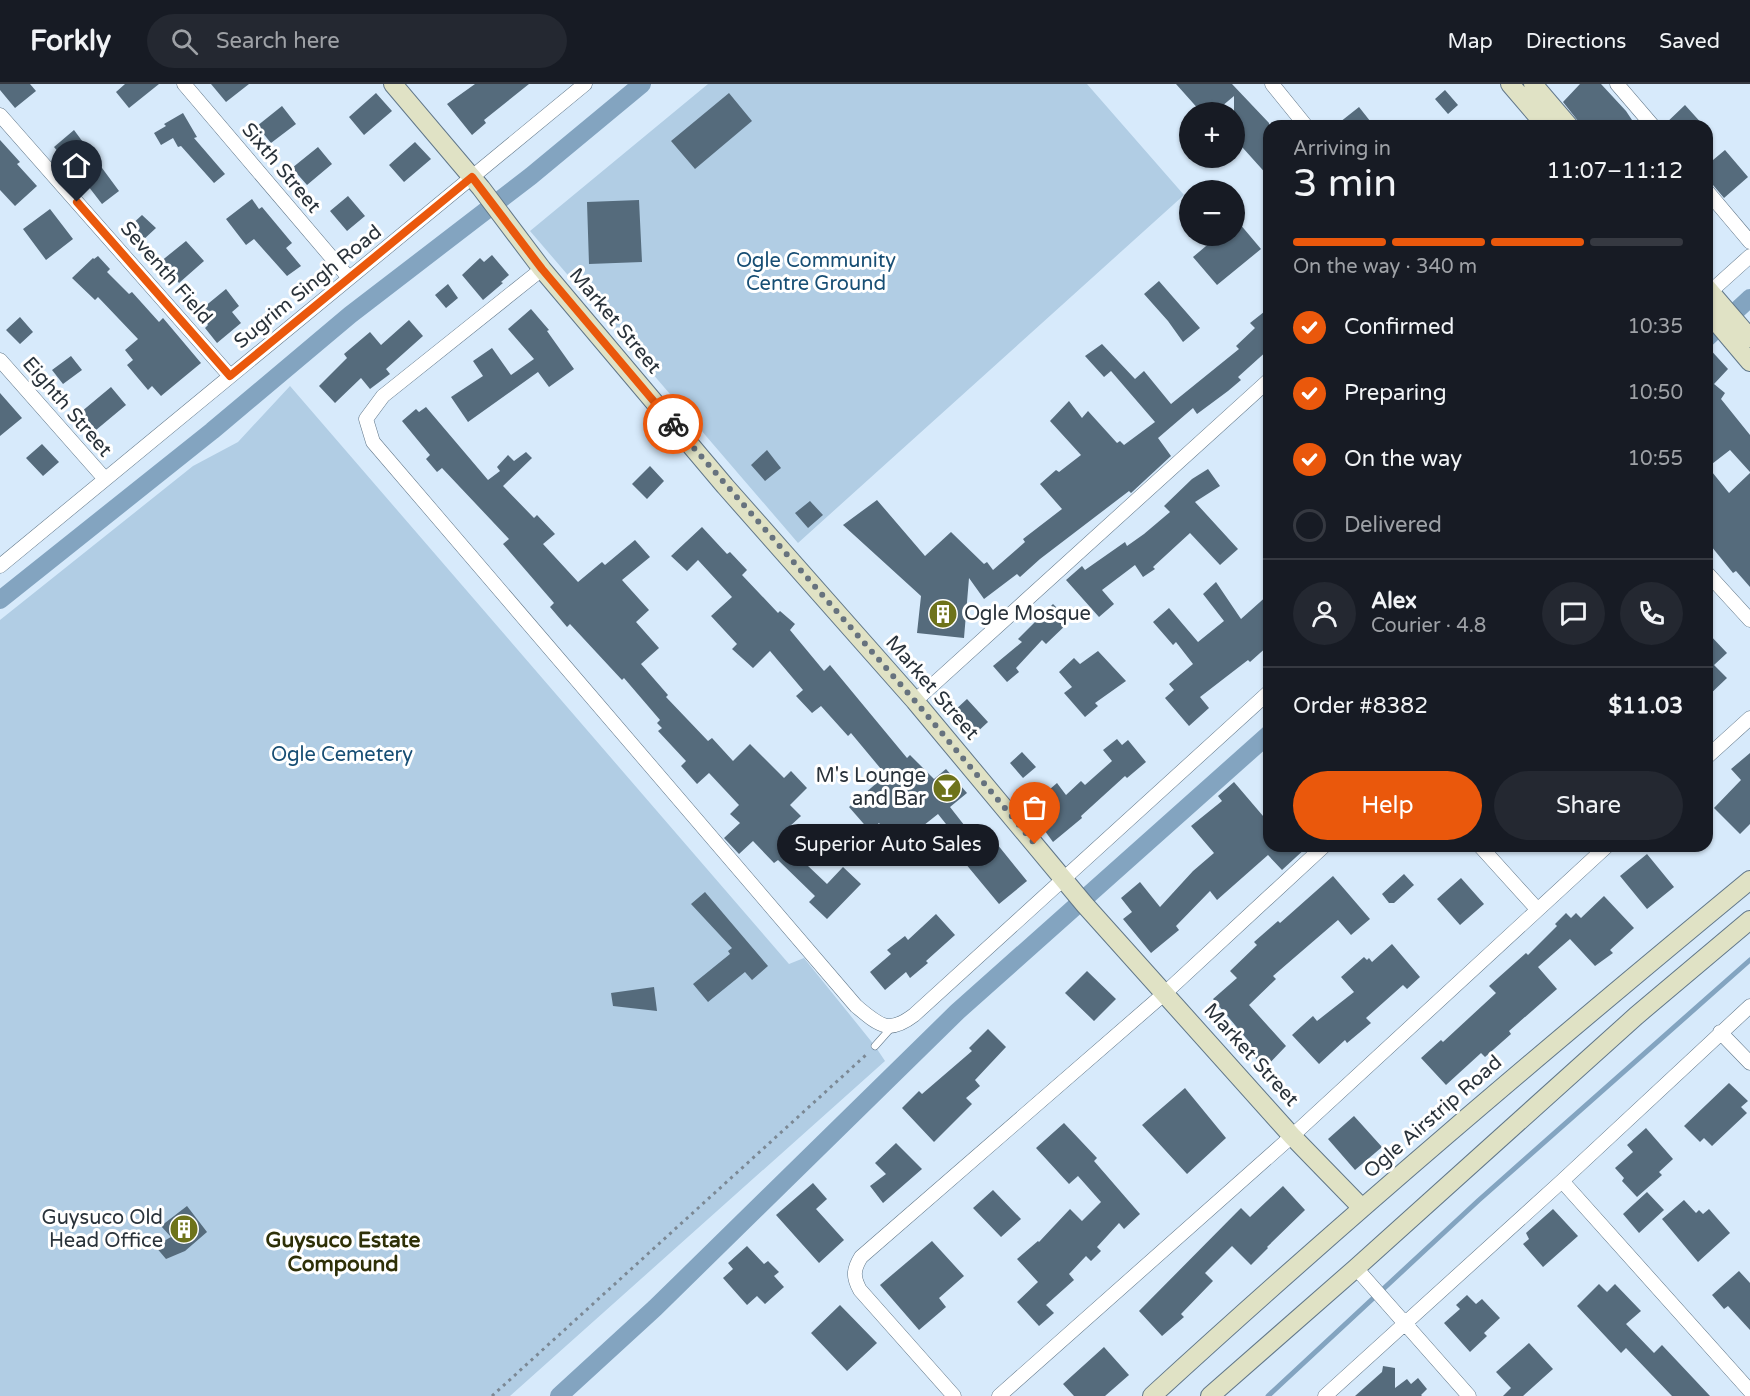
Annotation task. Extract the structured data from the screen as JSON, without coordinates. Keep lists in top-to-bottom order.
{
  "streets": {
    "street": [
      "Sixth Street",
      "Seventh Field",
      "Sugrim Singh Road",
      "Market Street",
      "Eighth Street",
      "Ogle Airstrip Road"
    ]
  },
  "crossings": [
    ["Sixth Street", "Sugrim Singh Road"],
    ["Seventh Field", "Sugrim Singh Road"],
    ["Sugrim Singh Road", "Market Street"],
    ["Sugrim Singh Road", "Eighth Street"],
    ["Market Street", "Ogle Airstrip Road"]
  ],
  "districts": ["Guysuco Estate Compound"],
  "parks": ["Ogle Community Centre Ground", "Ogle Cemetery"],
  "places": {
    "building": ["Ogle Mosque", "Guysuco Old Head Office"],
    "bar": ["M's Lounge and Bar"],
    "other": ["Superior Auto Sales"]
  },
  "page": {
    "header": "Forkly",
    "search": "Search here",
    "nav": ["Map", "Directions", "Saved"],
    "map_buttons": ["+", "−"],
    "heading": ["3 min", "Arriving in", "11:07–11:12"],
    "panel": [
      "Alex",
      "Courier · 4.8",
      "Order #8382",
      "$11.03"
    ],
    "bar": "On the way · 340 m",
    "list": [
      ["Confirmed", "10:35"],
      ["Preparing", "10:50"],
      ["On the way", "10:55"],
      "Delivered"
    ],
    "buttons": ["Help", "Share"],
    "bubble": "Superior Auto Sales"
  }
}
